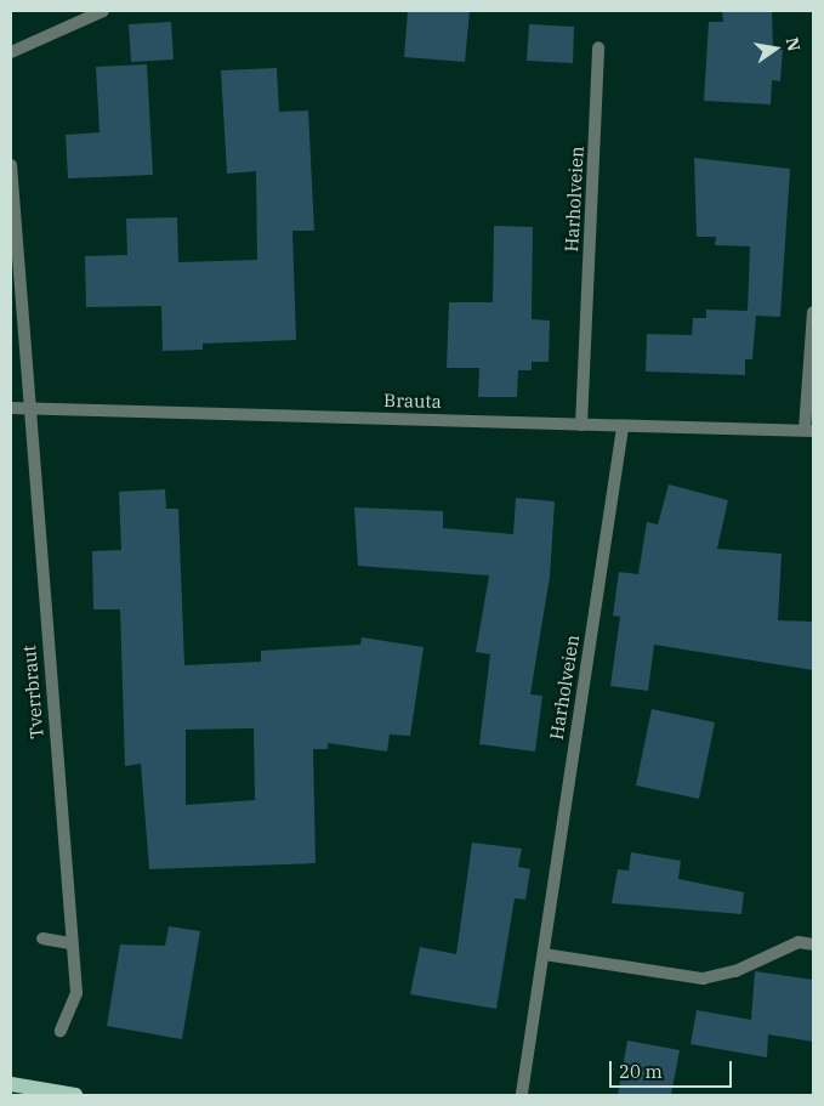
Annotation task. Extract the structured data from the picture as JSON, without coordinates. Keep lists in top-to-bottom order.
{
  "streets": {
    "street": ["Harholveien", "Brauta", "Tverrbraut"]
  },
  "crossings": [
    ["Harholveien", "Brauta"],
    ["Brauta", "Tverrbraut"]
  ],
  "scale_bar": "20 m",
  "north": "right"
}
